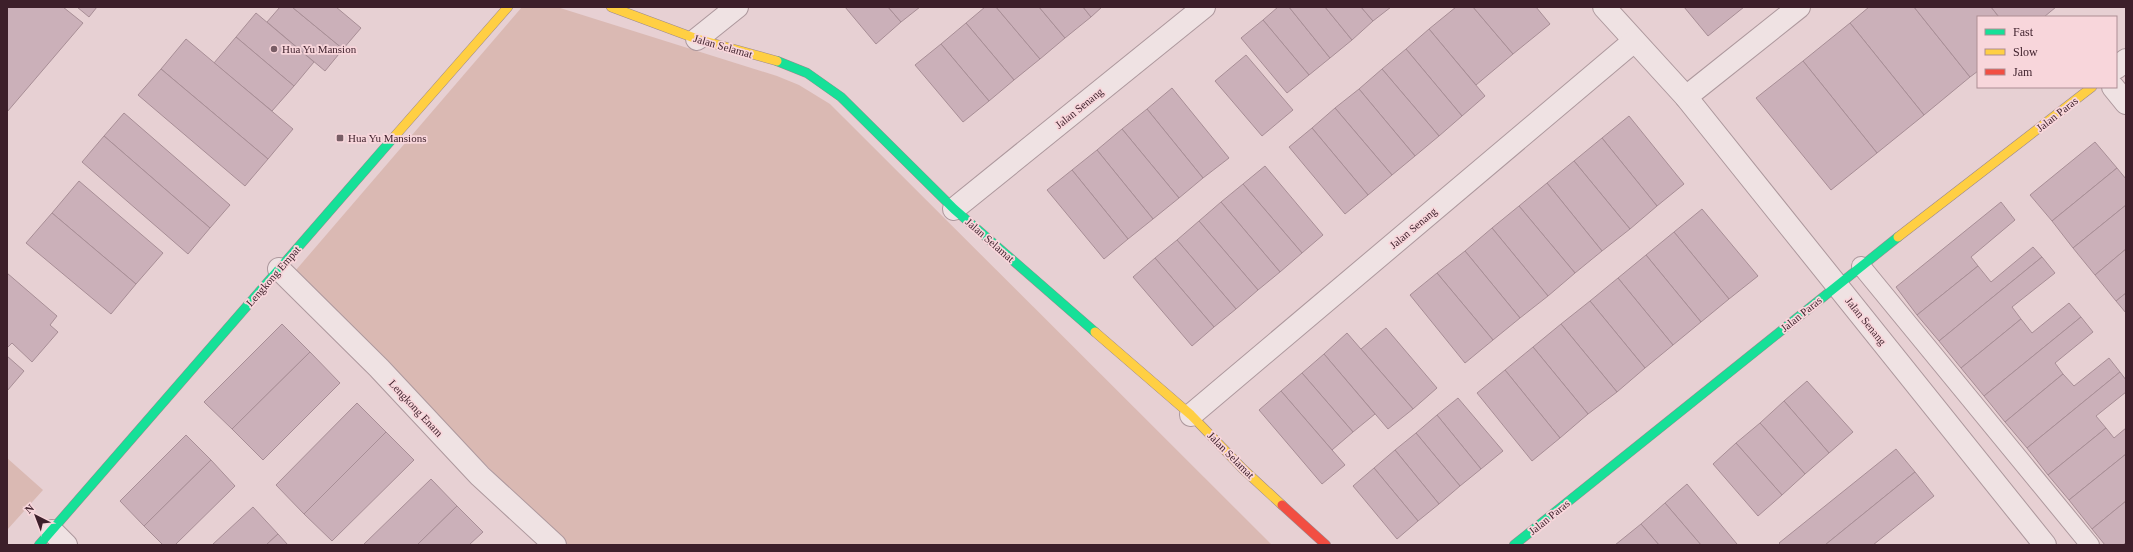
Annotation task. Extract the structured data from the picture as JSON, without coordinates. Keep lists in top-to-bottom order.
{
  "streets": {
    "street": [
      "Jalan Selamat",
      "Jalan Senang",
      "Jalan Paras",
      "Lengkong Empat",
      "Lengkong Enam"
    ]
  },
  "crossings": [
    ["Jalan Selamat", "Jalan Senang"],
    ["Jalan Senang", "Jalan Paras"],
    ["Lengkong Empat", "Lengkong Enam"]
  ],
  "places": {
    "other": ["Hua Yu Mansion"],
    "transit": ["Hua Yu Mansions"]
  },
  "legend": ["Fast", "Slow", "Jam"],
  "north": "top left"
}
